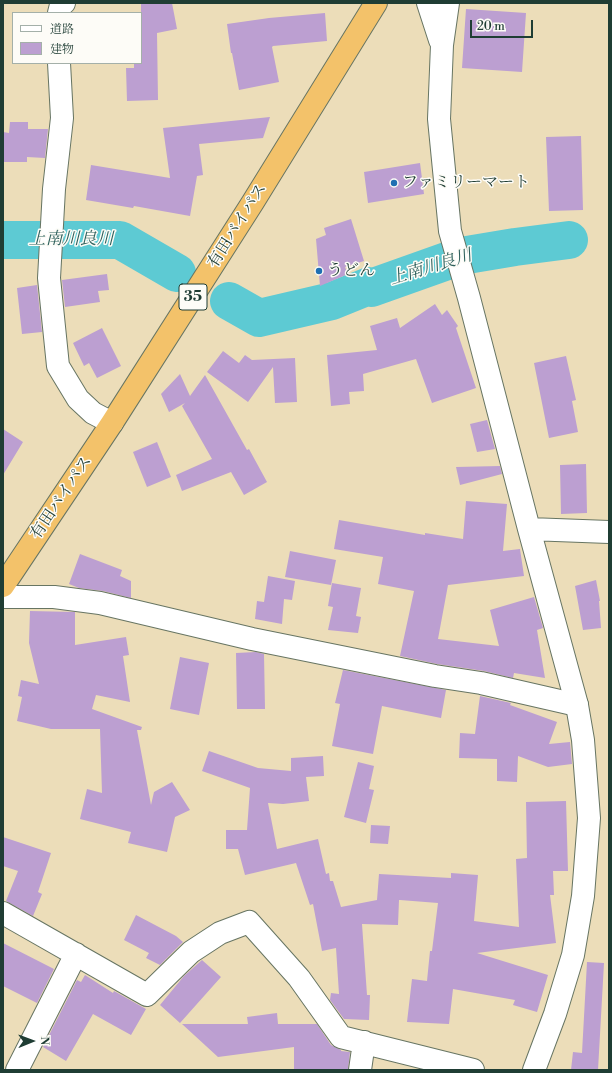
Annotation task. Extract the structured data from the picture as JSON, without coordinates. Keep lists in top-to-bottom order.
{
  "streets": {
    "highway": ["有田バイパス", "35"]
  },
  "water": ["上南川良川"],
  "places": ["ファミリーマート", "うどん"],
  "legend": ["道路", "建物"],
  "scale_bar": "20 m",
  "north": "right"
}
